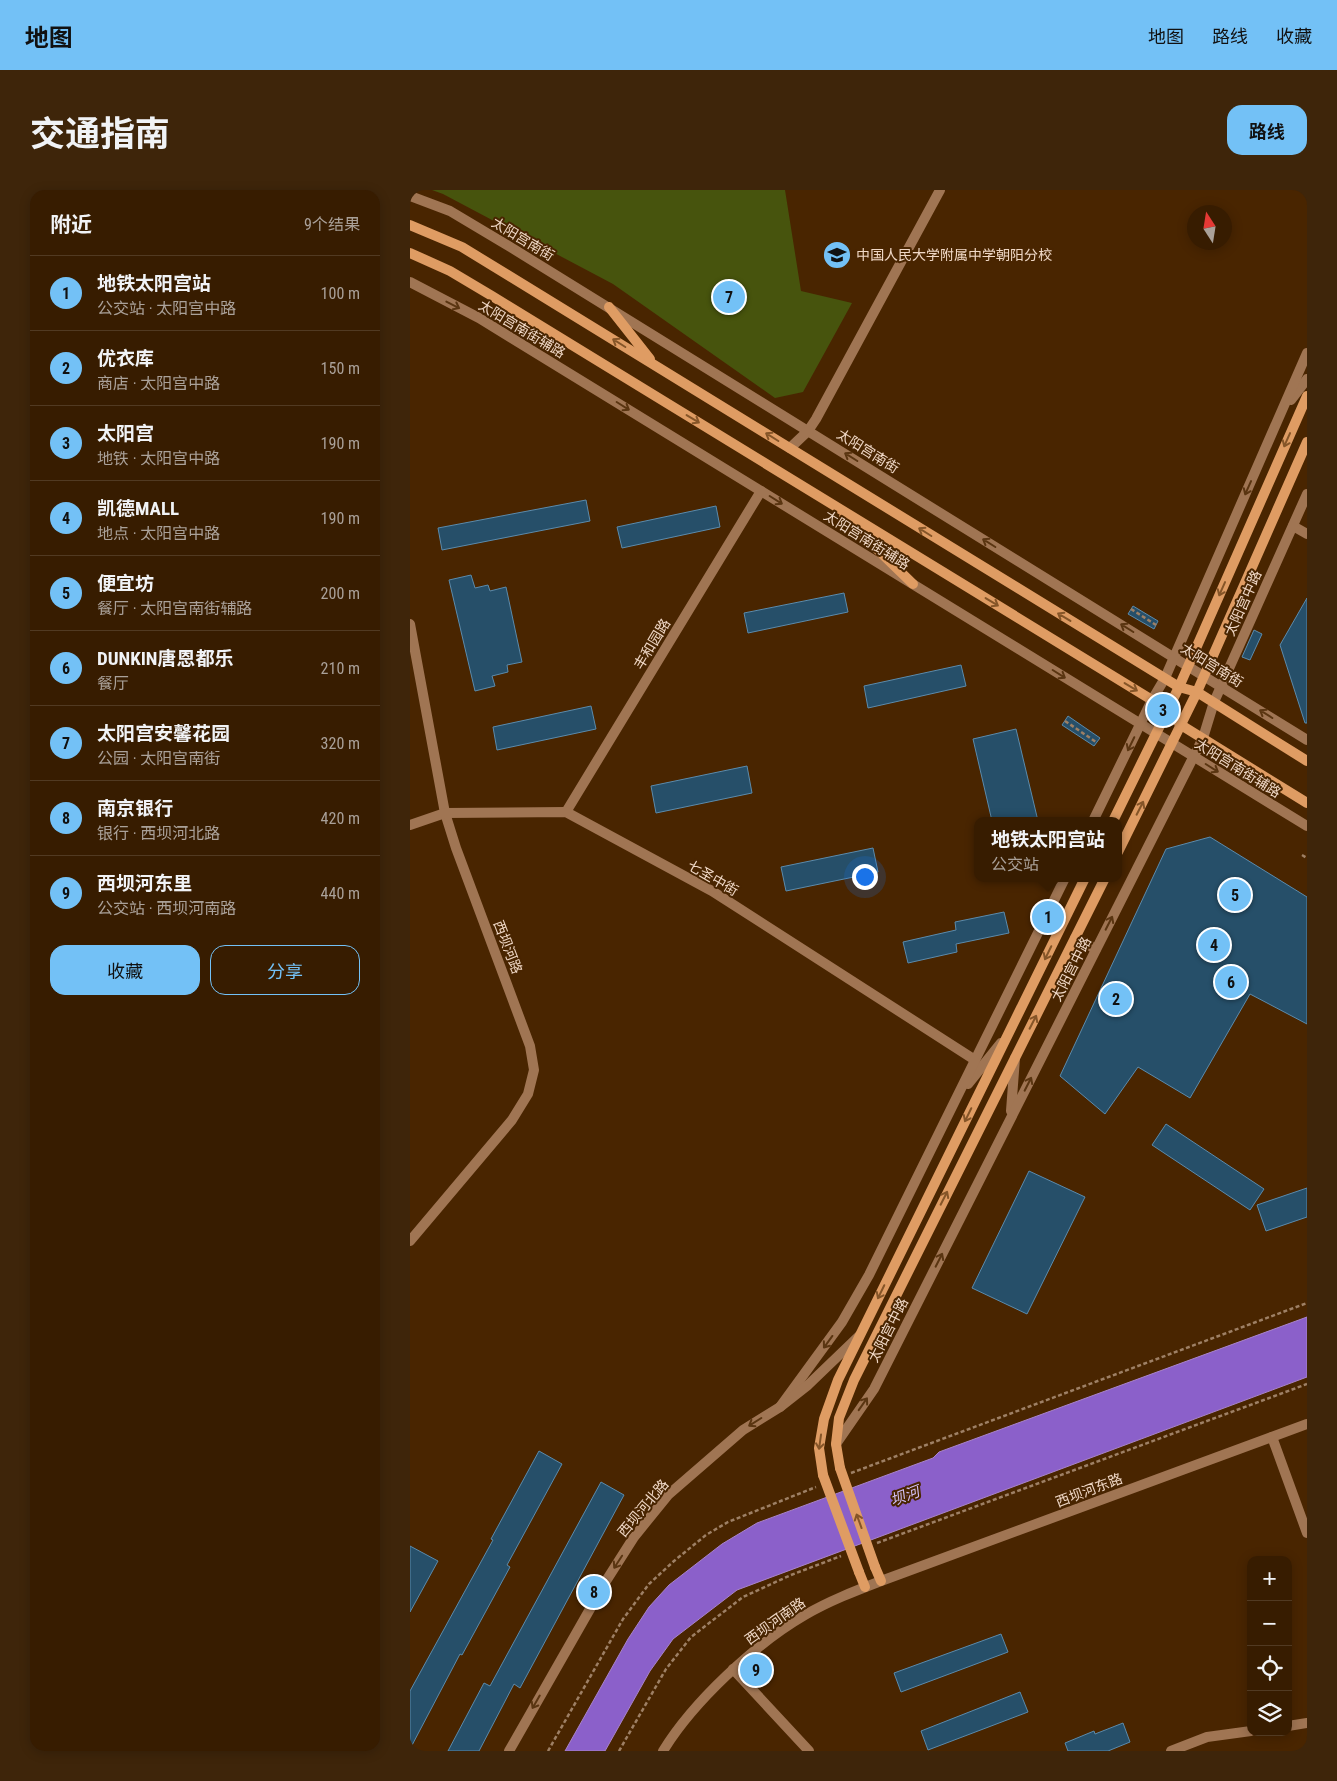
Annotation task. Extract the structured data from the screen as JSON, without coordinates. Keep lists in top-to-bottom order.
{
  "streets": {
    "main road": ["太阳宫中路"],
    "street": [
      "太阳宫南街",
      "太阳宫南街辅路",
      "丰和园路",
      "七圣中街",
      "西坝河路",
      "西坝河东路",
      "西坝河北路",
      "西坝河南路"
    ]
  },
  "crossings": [
    ["太阳宫南街", "太阳宫中路"],
    ["太阳宫南街辅路", "太阳宫中路"],
    ["太阳宫南街辅路", "丰和园路"],
    ["太阳宫中路", "西坝河东路"],
    ["太阳宫中路", "西坝河北路"],
    ["太阳宫中路", "西坝河南路"],
    ["丰和园路", "七圣中街"],
    ["七圣中街", "西坝河路"],
    ["西坝河东路", "西坝河南路"]
  ],
  "one_way": ["太阳宫南街", "太阳宫南街辅路", "西坝河北路"],
  "water": ["坝河"],
  "places": {
    "school or university": ["中国人民大学附属中学朝阳分校"]
  },
  "north": "top",
  "page": {
    "header": "地图",
    "nav": ["地图", "路线", "收藏"],
    "title": "交通指南",
    "buttons": [
      "路线",
      ["收藏", "分享"]
    ],
    "heading": ["附近", "9个结果"],
    "list": [
      {
        "mark": "1",
        "name": "地铁太阳宫站",
        "note": "公交站 · 太阳宫中路",
        "value": "100 m"
      },
      {
        "mark": "2",
        "name": "优衣库",
        "note": "商店 · 太阳宫中路",
        "value": "150 m"
      },
      {
        "mark": "3",
        "name": "太阳宫",
        "note": "地铁 · 太阳宫中路",
        "value": "190 m"
      },
      {
        "mark": "4",
        "name": "凯德MALL",
        "note": "地点 · 太阳宫中路",
        "value": "190 m"
      },
      {
        "mark": "5",
        "name": "便宜坊",
        "note": "餐厅 · 太阳宫南街辅路",
        "value": "200 m"
      },
      {
        "mark": "6",
        "name": "DUNKIN唐恩都乐",
        "note": "餐厅",
        "value": "210 m"
      },
      {
        "mark": "7",
        "name": "太阳宫安馨花园",
        "note": "公园 · 太阳宫南街",
        "value": "320 m"
      },
      {
        "mark": "8",
        "name": "南京银行",
        "note": "银行 · 西坝河北路",
        "value": "420 m"
      },
      {
        "mark": "9",
        "name": "西坝河东里",
        "note": "公交站 · 西坝河南路",
        "value": "440 m"
      }
    ],
    "pins": [
      "7",
      "3",
      "5",
      "1",
      "4",
      "6",
      "2",
      "8",
      "9"
    ],
    "popup": ["地铁太阳宫站", "公交站"],
    "map_buttons": ["+", "−"]
  }
}
